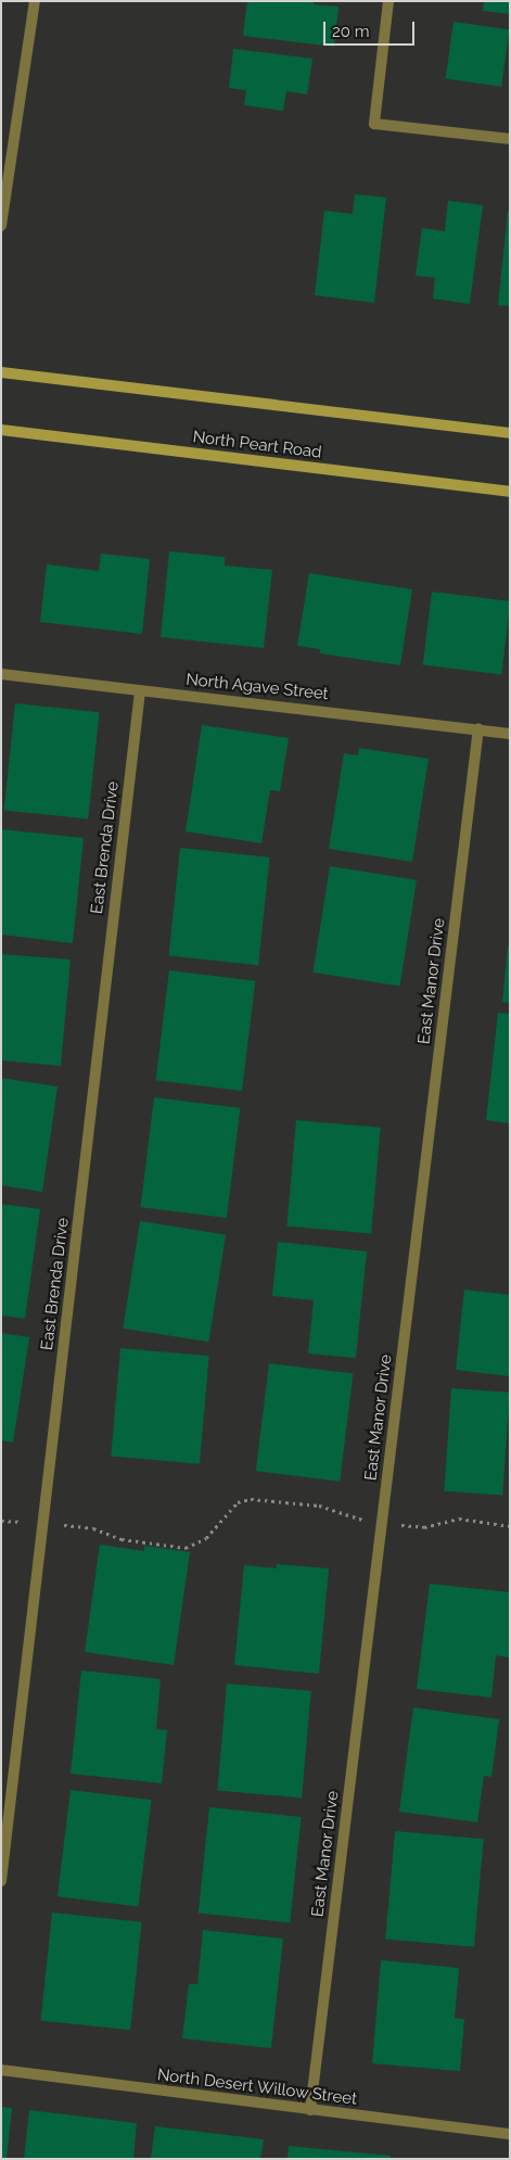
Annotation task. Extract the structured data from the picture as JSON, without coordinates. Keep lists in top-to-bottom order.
{
  "streets": {
    "street": [
      "North Peart Road",
      "North Agave Street",
      "East Brenda Drive",
      "East Manor Drive",
      "North Desert Willow Street"
    ]
  },
  "crossings": [
    ["North Agave Street", "East Brenda Drive"],
    ["North Agave Street", "East Manor Drive"],
    ["East Manor Drive", "North Desert Willow Street"]
  ],
  "scale_bar": "20 m"
}
